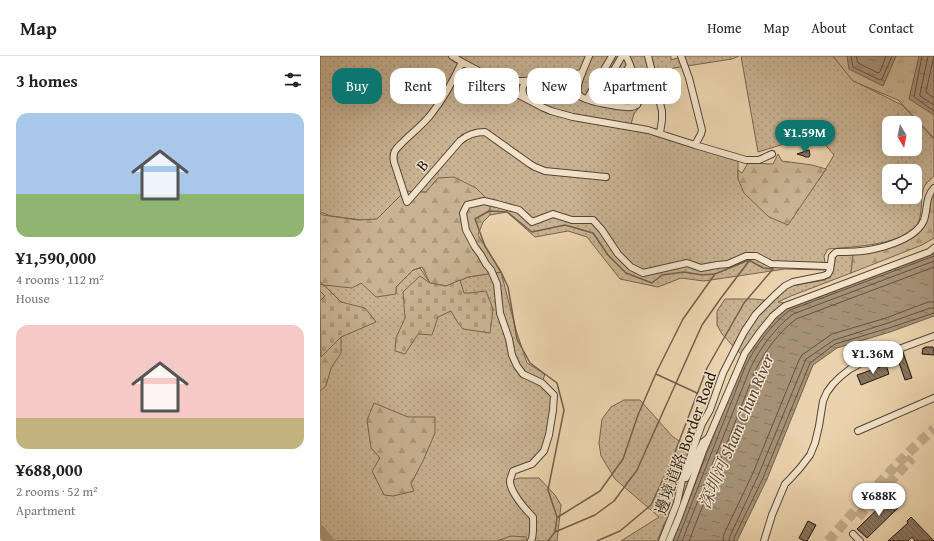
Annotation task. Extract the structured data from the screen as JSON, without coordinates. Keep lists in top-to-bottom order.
{
  "streets": {
    "street": ["B", "邊境道路 Border Road"]
  },
  "water": ["深圳河 Sham Chun River"],
  "north": "bottom",
  "page": {
    "header": "Map",
    "nav": [
      "Home",
      "Map",
      "About",
      "Contact"
    ],
    "heading": "3 homes",
    "chip": [
      "Buy",
      "Rent",
      "Filters",
      "New",
      "Apartment"
    ],
    "list": [
      {
        "name": "¥1,590,000",
        "note": "4 rooms · 112 m² · House"
      },
      {
        "name": "¥688,000",
        "note": "2 rooms · 52 m² · Apartment"
      }
    ],
    "price": ["¥1.59M", "¥1.36M", "¥688K"]
  }
}
